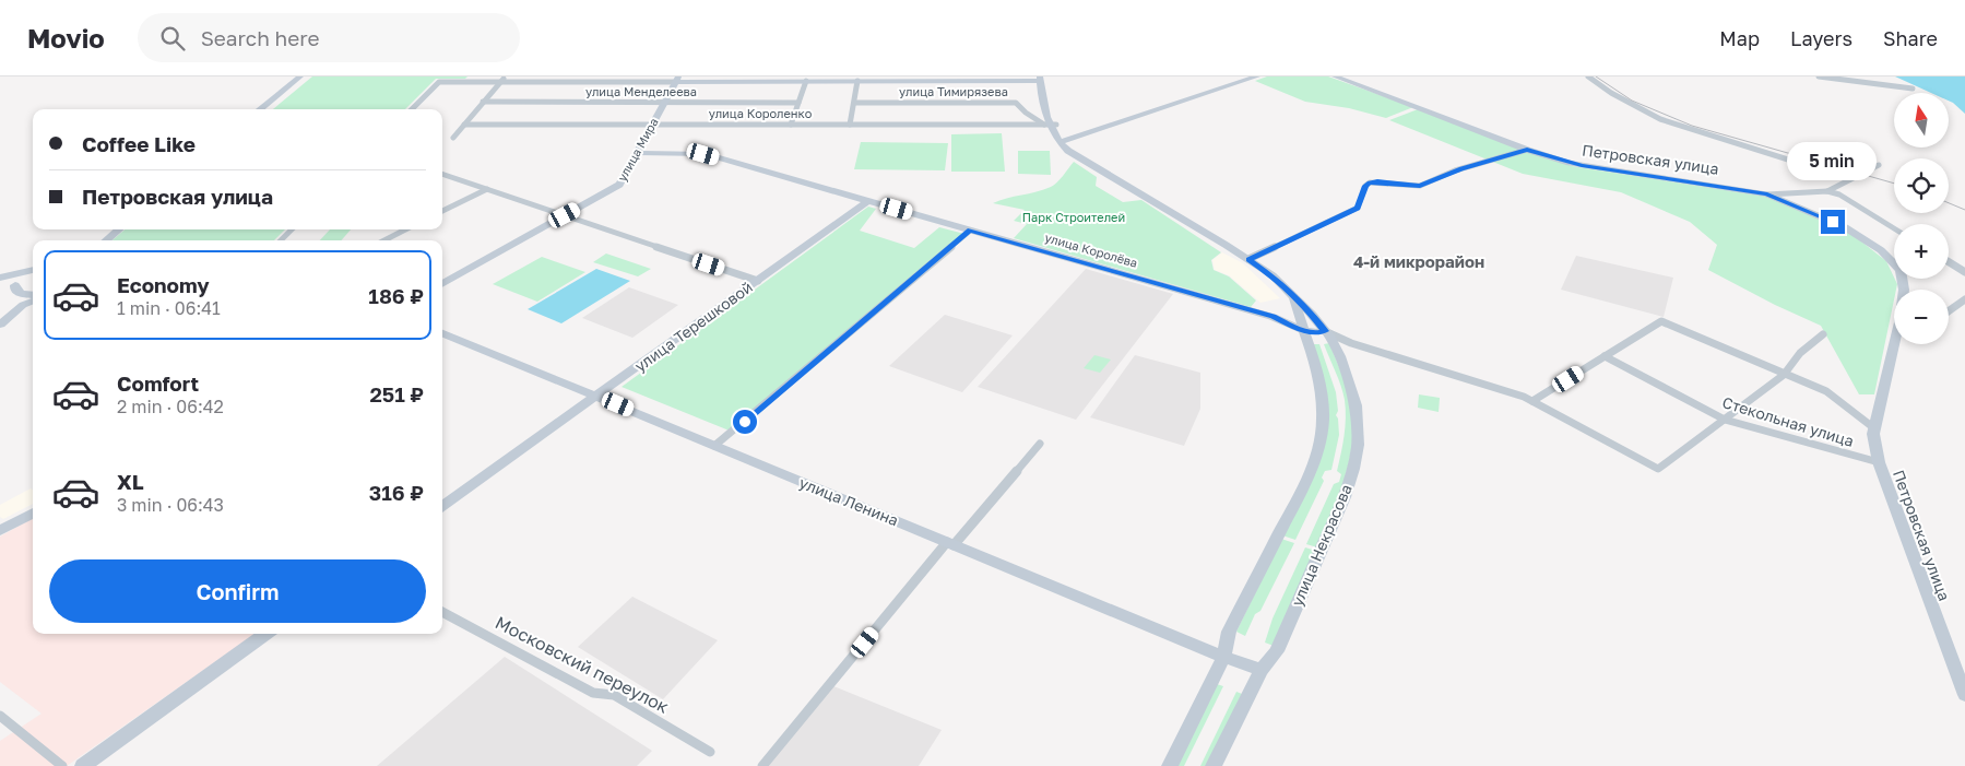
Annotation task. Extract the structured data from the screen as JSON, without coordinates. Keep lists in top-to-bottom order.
{
  "streets": {
    "main road": ["улица Некрасова"],
    "street": [
      "улица Менделеева",
      "улица Тимирязева",
      "улица Короленко",
      "улица Мира",
      "Петровская улица",
      "улица Королёва",
      "улица Терешковой",
      "Стекольная улица",
      "улица Ленина",
      "Московский переулок"
    ]
  },
  "crossings": [
    ["улица Менделеева", "улица Мира"],
    ["улица Тимирязева", "улица Короленко"],
    ["улица Короленко", "улица Мира"],
    ["улица Мира", "улица Королёва"],
    ["Петровская улица", "Стекольная улица"],
    ["улица Королёва", "улица Терешковой"],
    ["улица Королёва", "улица Некрасова"],
    ["улица Терешковой", "улица Ленина"],
    ["улица Ленина", "улица Некрасова"]
  ],
  "districts": ["4-й микрорайон"],
  "parks": ["Парк Строителей"],
  "north": "top",
  "page": {
    "header": "Movio",
    "search": "Search here",
    "nav": ["Map", "Layers", "Share"],
    "map_buttons": ["+", "−"],
    "banner": ["Coffee Like", "Петровская улица"],
    "bubble": "5 min",
    "list": [
      {
        "name": "Economy",
        "note": "1 min · 06:41",
        "value": "186 ₽"
      },
      {
        "name": "Comfort",
        "note": "2 min · 06:42",
        "value": "251 ₽"
      },
      {
        "name": "XL",
        "note": "3 min · 06:43",
        "value": "316 ₽"
      }
    ],
    "buttons": "Confirm"
  }
}
